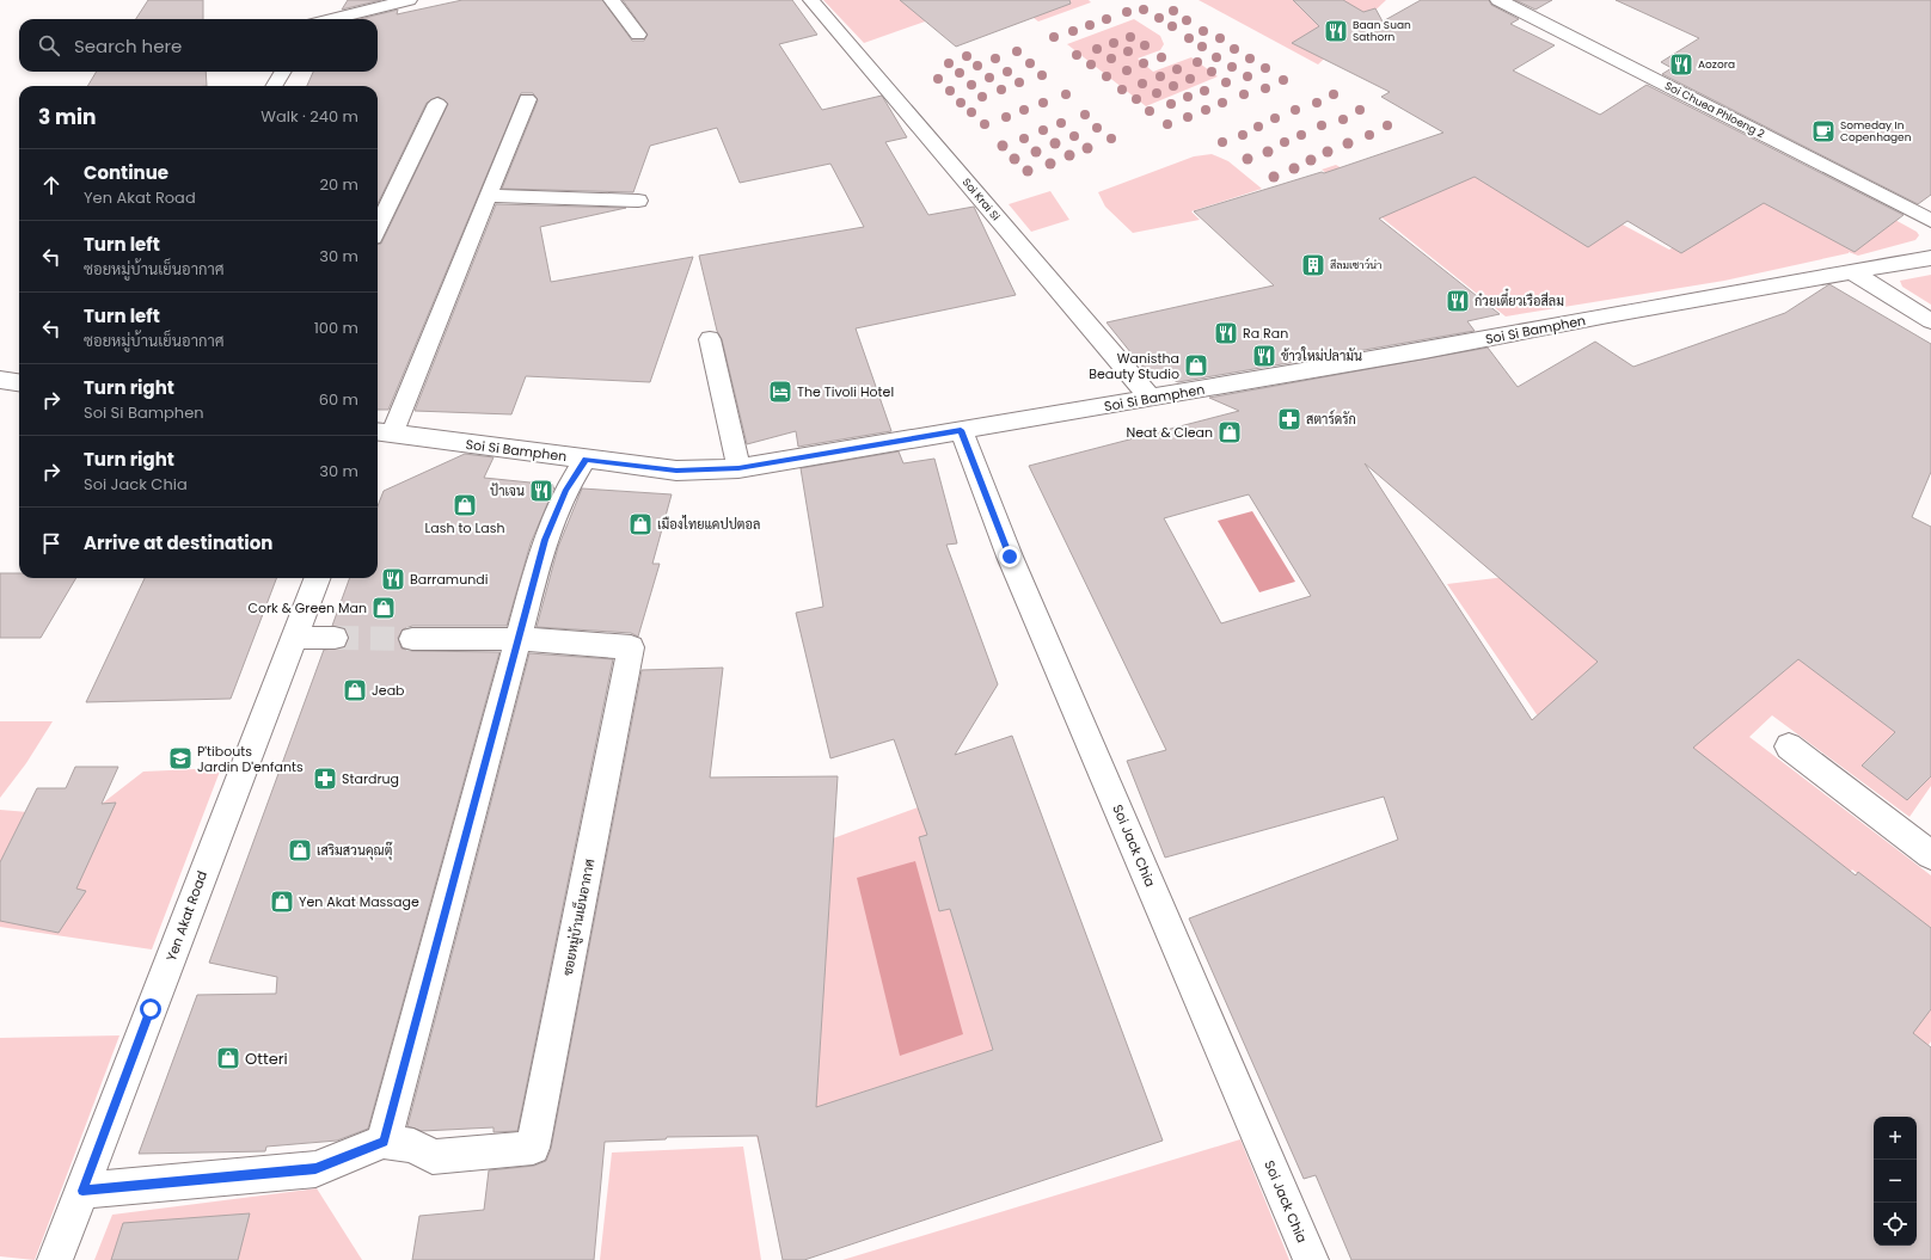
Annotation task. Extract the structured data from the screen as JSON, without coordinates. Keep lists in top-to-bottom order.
{
  "streets": {
    "street": [
      "Soi Chuea Phloeng 2",
      "Soi Krai Si",
      "Soi Si Bamphen",
      "Soi Jack Chia",
      "Yen Akat Road",
      "ซอยหมู่บ้านเย็นอากาศ"
    ]
  },
  "crossings": [
    ["Soi Krai Si", "Soi Si Bamphen"],
    ["Soi Si Bamphen", "Soi Jack Chia"],
    ["Yen Akat Road", "ซอยหมู่บ้านเย็นอากาศ"]
  ],
  "places": {
    "restaurant": [
      "Baan Suan Sathorn",
      "Aozora",
      "ก๋วยเตี๋ยวเรือสีลม",
      "Ra Ran",
      "ข้าวใหม่ปลามัน",
      "ป้าเจน",
      "Barramundi"
    ],
    "cafe": ["Someday In Copenhagen"],
    "building": ["สีลมเซาว์น่า"],
    "shop": [
      "Wanistha Beauty Studio",
      "Neat & Clean",
      "Lash to Lash",
      "เมืองไทยแคปปตอล",
      "Cork & Green Man",
      "Jeab",
      "เสริมสวนคุณตุ๊",
      "Yen Akat Massage",
      "Otteri"
    ],
    "hotel": ["The Tivoli Hotel"],
    "pharmacy": ["สตาร์ดรัก", "Stardrug"],
    "school or university": ["P'tibouts Jardin D'enfants"]
  },
  "page": {
    "search": "Search here",
    "heading": ["3 min", "Walk · 240 m"],
    "list": [
      ["Continue", "Yen Akat Road", "20 m"],
      ["Turn left", "ซอยหมู่บ้านเย็นอากาศ", "30 m"],
      ["Turn left", "ซอยหมู่บ้านเย็นอากาศ", "100 m"],
      ["Turn right", "Soi Si Bamphen", "60 m"],
      ["Turn right", "Soi Jack Chia", "30 m"],
      "Arrive at destination"
    ],
    "map_buttons": ["+", "−"]
  }
}
